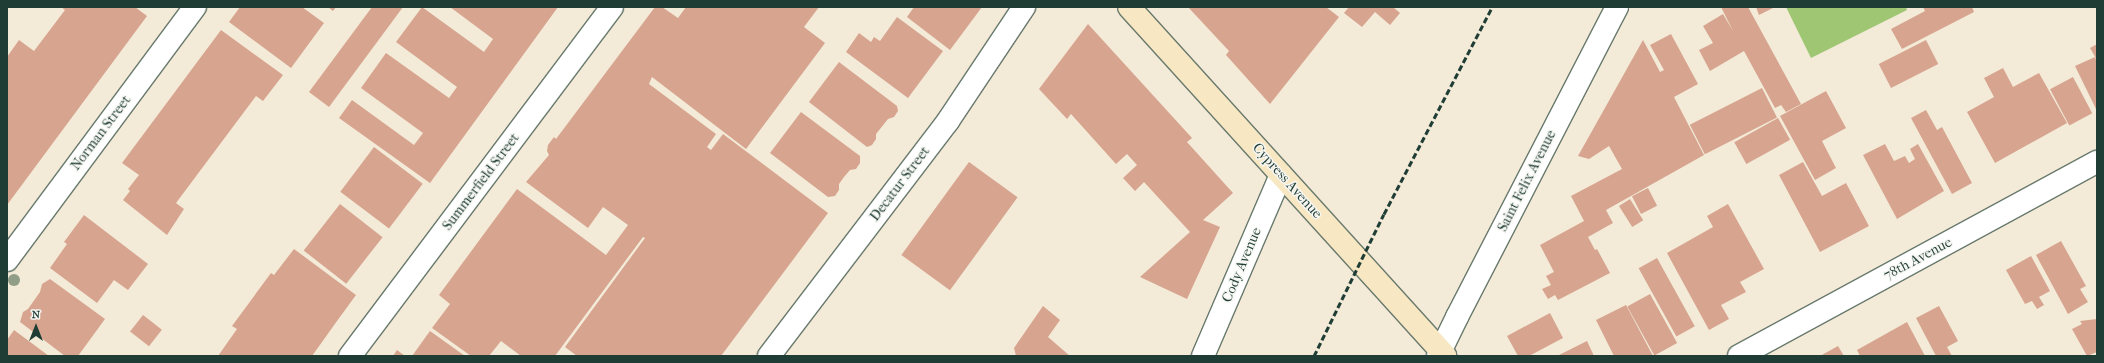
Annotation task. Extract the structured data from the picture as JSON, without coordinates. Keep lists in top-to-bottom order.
{
  "streets": {
    "main road": ["Cypress Avenue"],
    "street": [
      "Norman Street",
      "Saint Felix Avenue",
      "Summerfield Street",
      "Decatur Street",
      "78th Avenue",
      "Cody Avenue"
    ]
  },
  "crossings": [
    ["Cypress Avenue", "Saint Felix Avenue"],
    ["Cypress Avenue", "Cody Avenue"]
  ],
  "north": "top"
}
